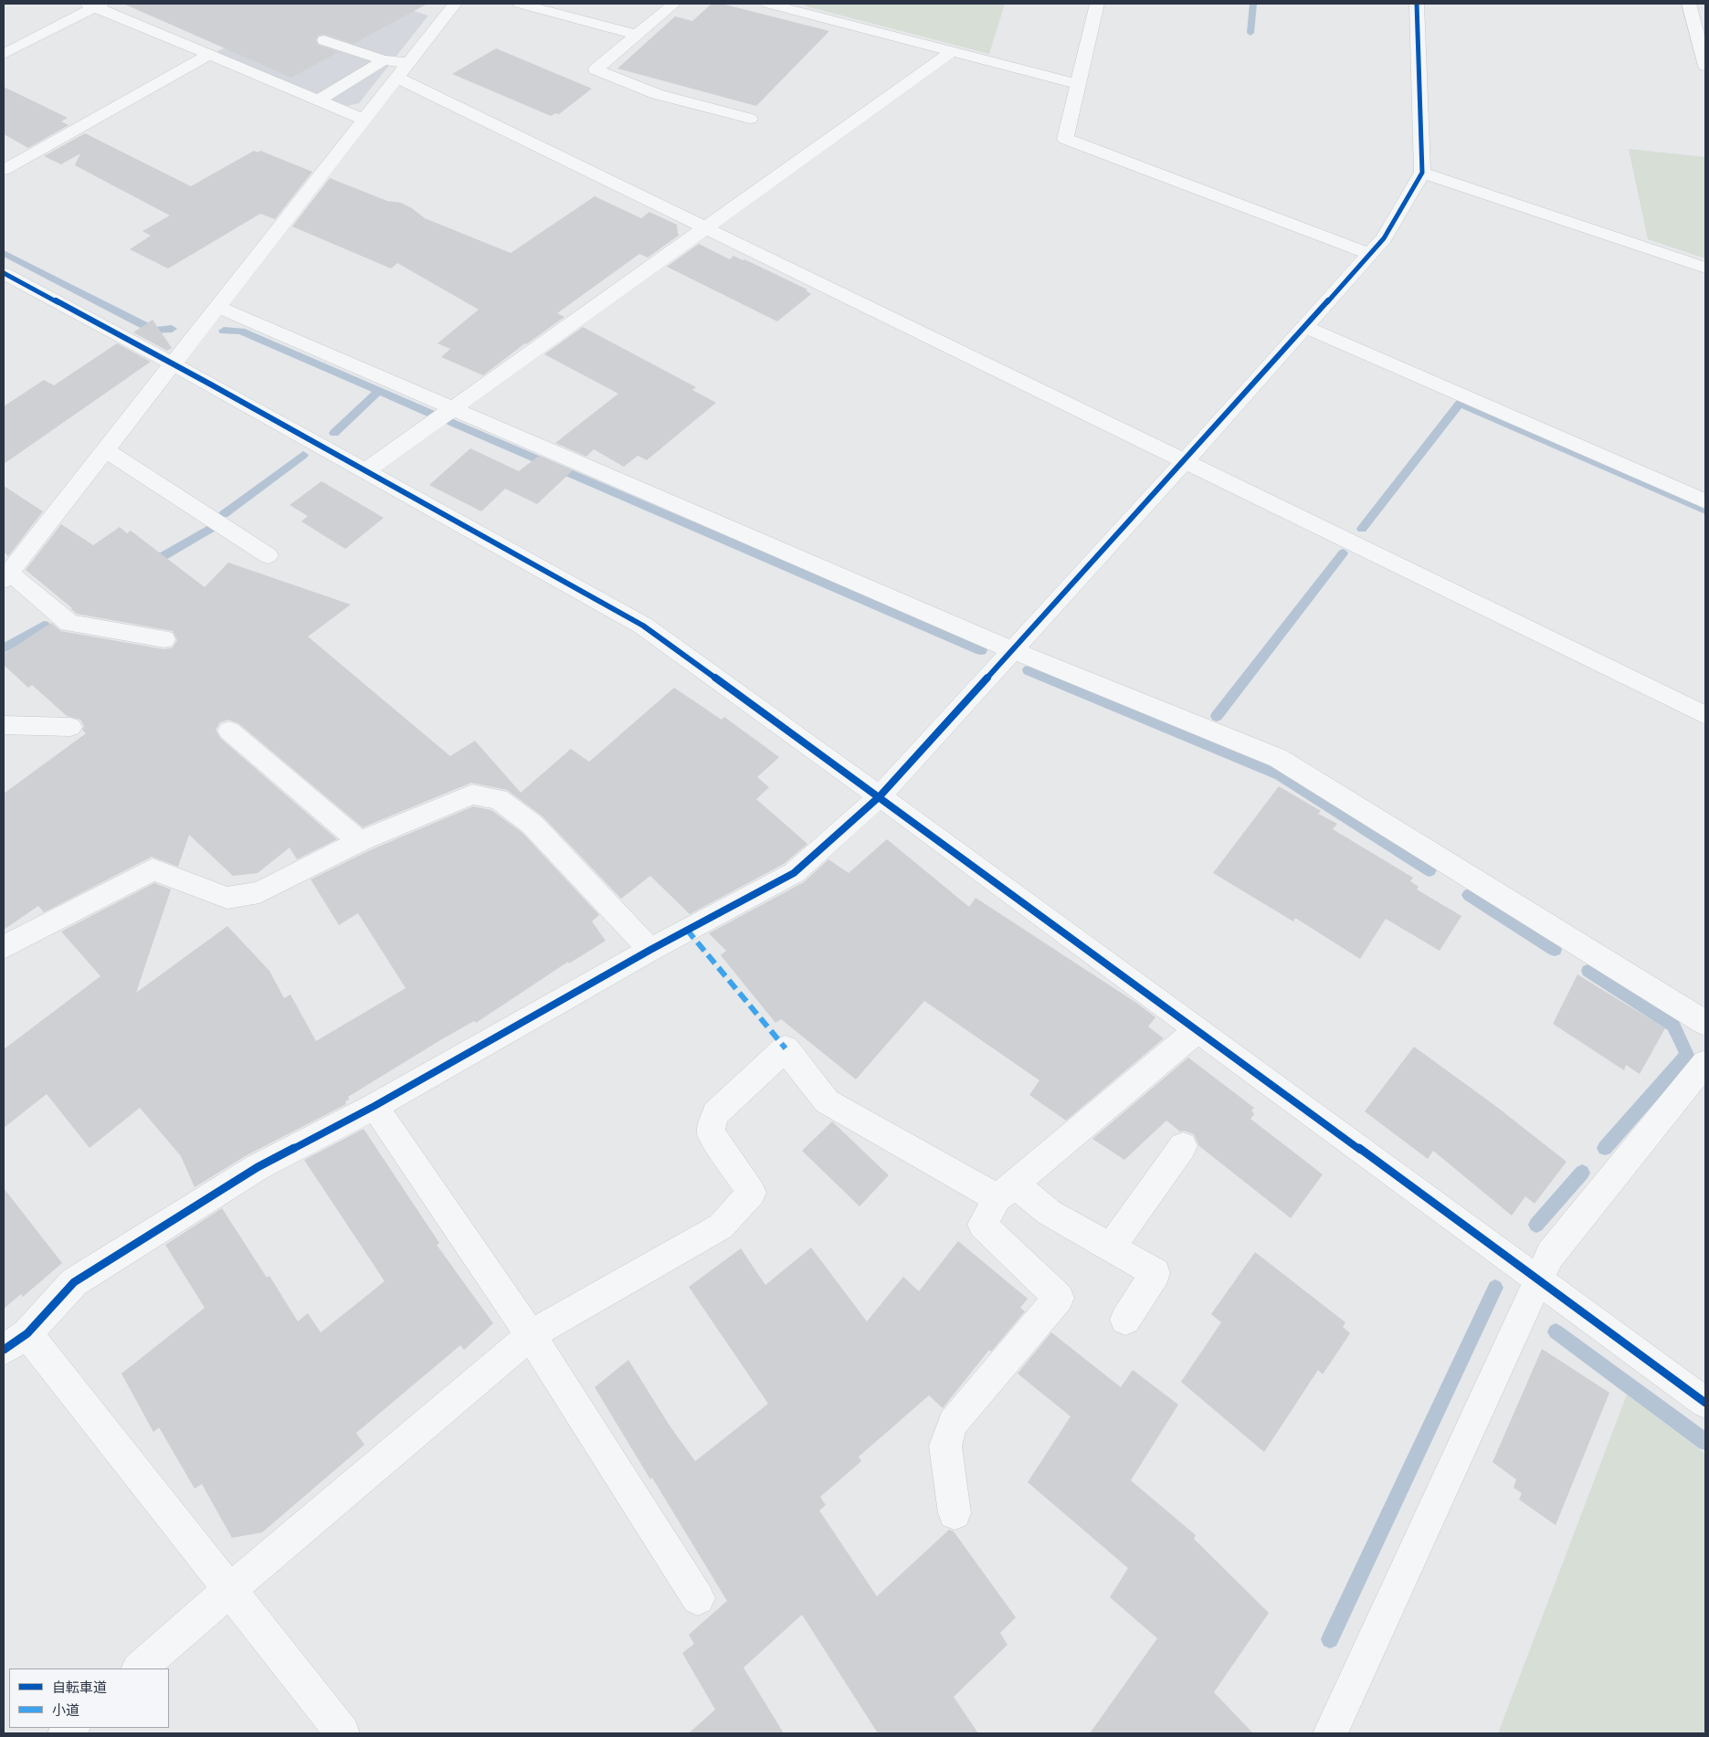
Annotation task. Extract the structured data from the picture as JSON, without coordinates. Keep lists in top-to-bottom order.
{
  "legend": ["自転車道", "小道"]
}
